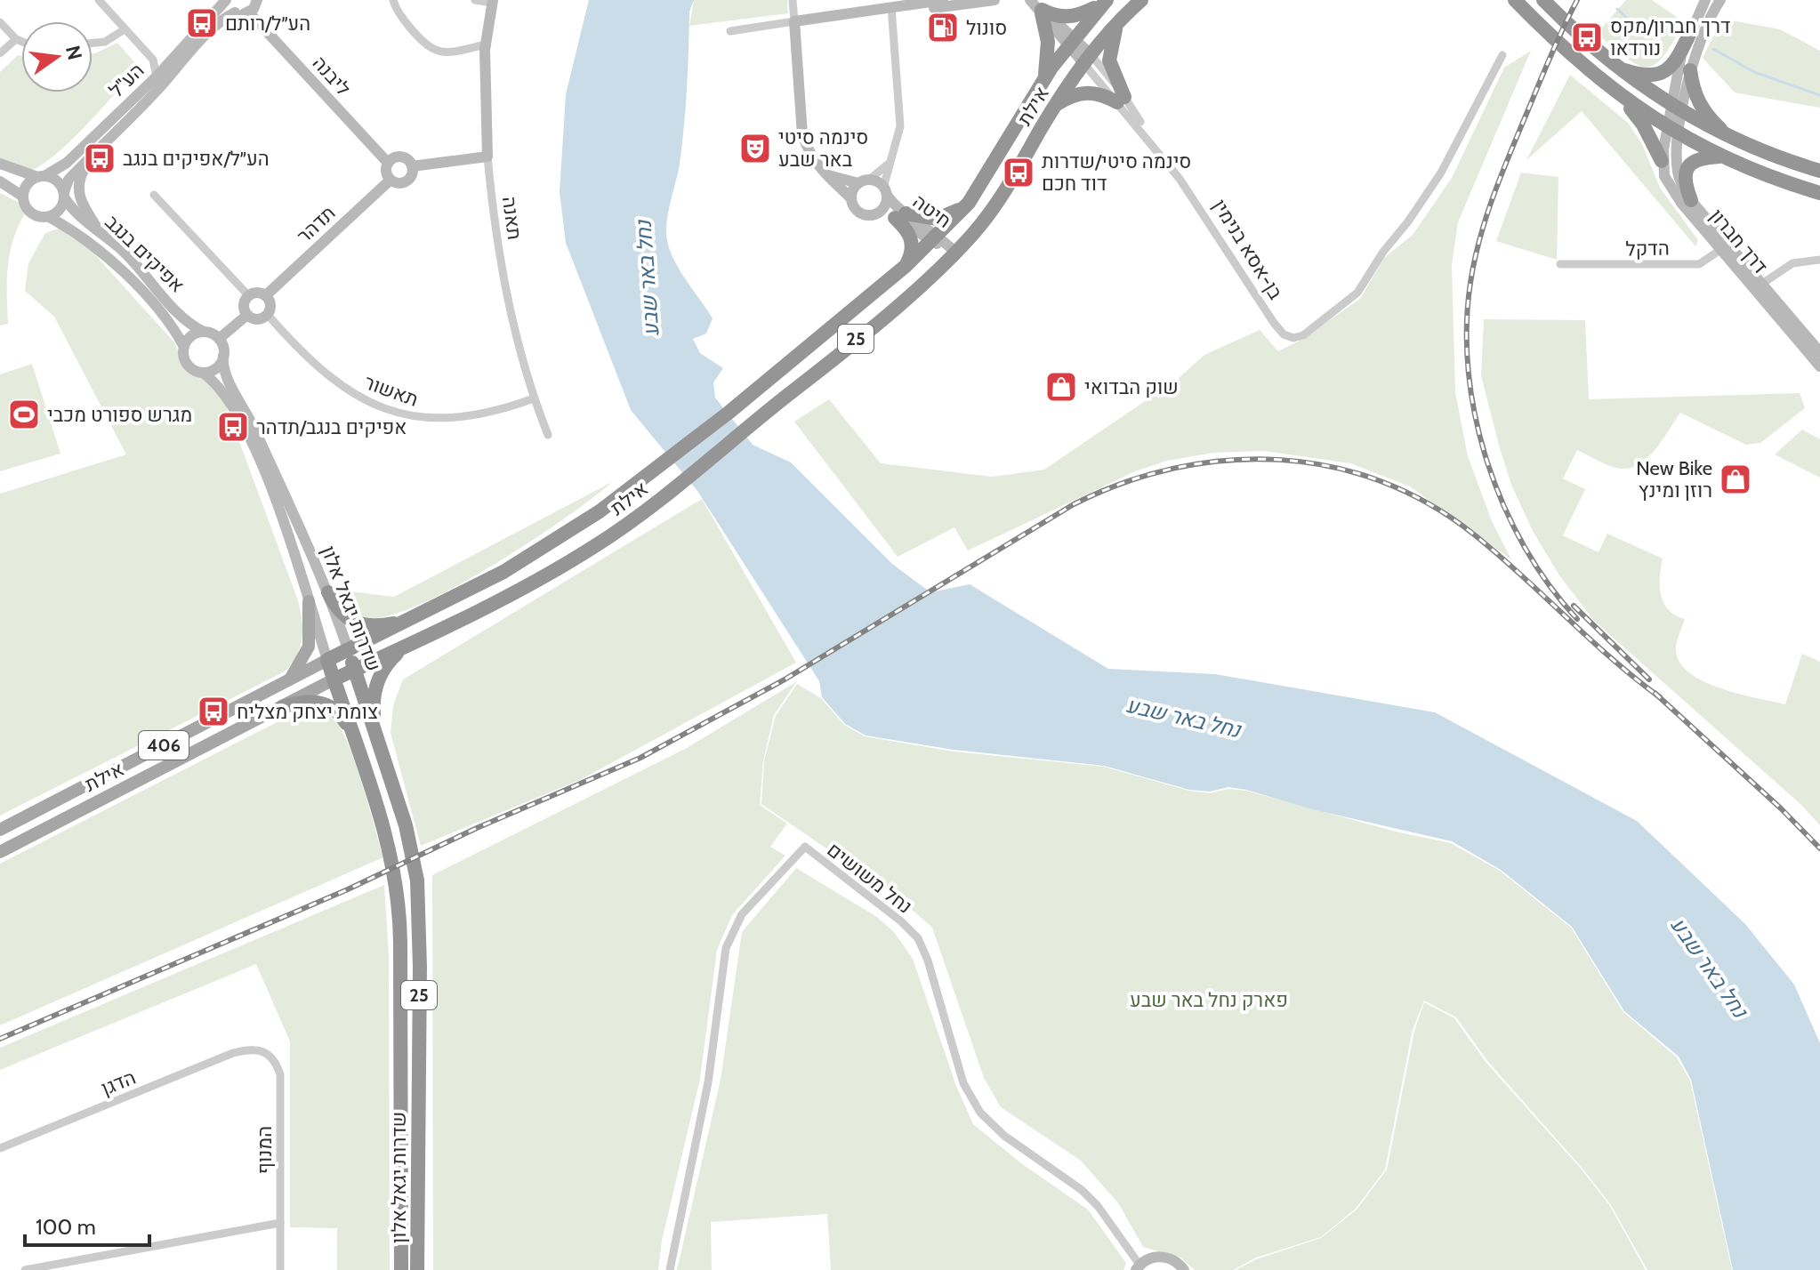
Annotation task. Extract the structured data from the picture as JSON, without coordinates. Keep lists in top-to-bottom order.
{
  "streets": {
    "highway": ["אילת", "25", "שדרות יגאל אלון"],
    "main road": ["406"],
    "street": [
      "ליבנה",
      "הע\"ל",
      "חיטה",
      "תאנה",
      "תדהר",
      "דרך חברון",
      "הדקל",
      "בן-אסא בנימין",
      "אפיקים בנגב",
      "תאשור",
      "נחל משושים",
      "הדגן",
      "המנוף"
    ]
  },
  "crossings": [
    ["ליבנה", "תדהר"],
    ["הע\"ל", "אפיקים בנגב"],
    ["אילת", "חיטה"],
    ["אילת", "בן-אסא בנימין"],
    ["אילת", "שדרות יגאל אלון"],
    ["תאנה", "תאשור"],
    ["תדהר", "תאשור"],
    ["דרך חברון", "הדקל"],
    ["אפיקים בנגב", "שדרות יגאל אלון"],
    ["הדגן", "המנוף"]
  ],
  "water": ["נחל באר שבע"],
  "parks": ["פארק נחל באר שבע"],
  "places": {
    "bus stop": [
      "הע״ל/רותם",
      "דרך חברון/מקס נורדאו",
      "הע״ל/אפיקים בנגב",
      "סינמה סיטי/שדרות דוד חכם",
      "אפיקים בנגב/תדהר",
      "צומת יצחק מצליח"
    ],
    "fuel station": ["סונול"],
    "theatre": ["סינמה סיטי באר שבע"],
    "shop": ["שוק הבדואי", "New Bike רוזן ומינץ"],
    "sports": ["מגרש ספורט מכבי"]
  },
  "scale_bar": "100 m",
  "north": "right"
}
